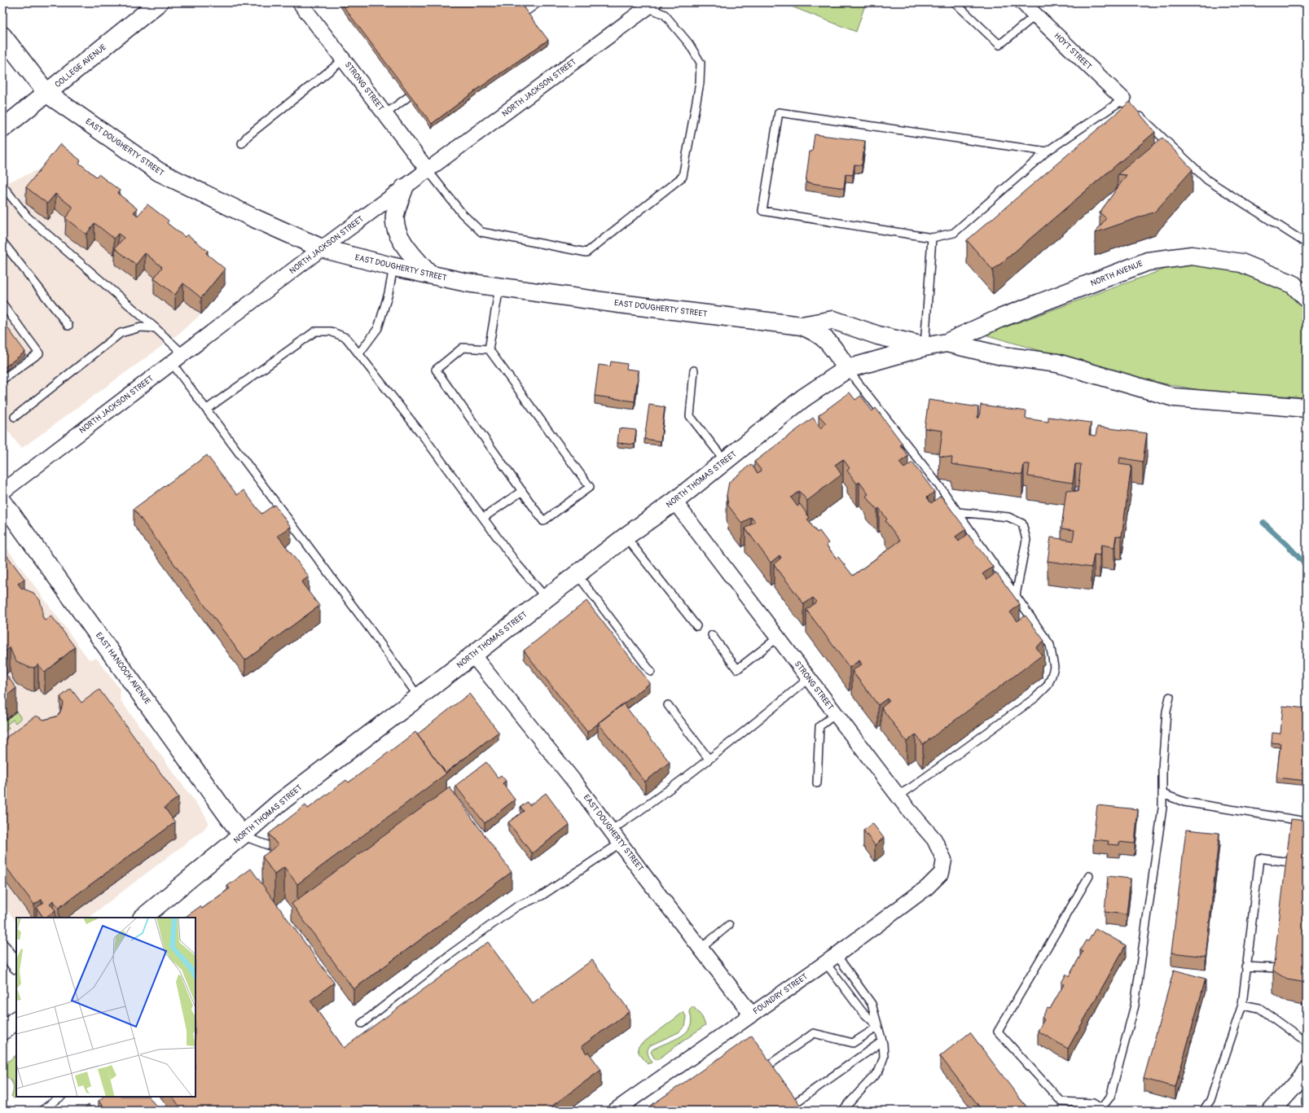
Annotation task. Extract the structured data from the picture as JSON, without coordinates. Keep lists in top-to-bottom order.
{
  "streets": {
    "main road": [
      "COLLEGE AVENUE",
      "EAST DOUGHERTY STREET",
      "NORTH AVENUE",
      "NORTH THOMAS STREET",
      "EAST HANCOCK AVENUE"
    ],
    "street": [
      "HOYT STREET",
      "STRONG STREET",
      "NORTH JACKSON STREET",
      "FOUNDRY STREET"
    ]
  },
  "crossings": [
    ["COLLEGE AVENUE", "EAST DOUGHERTY STREET"],
    ["STRONG STREET", "NORTH JACKSON STREET"],
    ["STRONG STREET", "NORTH THOMAS STREET"],
    ["STRONG STREET", "FOUNDRY STREET"],
    ["NORTH JACKSON STREET", "EAST DOUGHERTY STREET"],
    ["EAST DOUGHERTY STREET", "NORTH AVENUE"],
    ["EAST DOUGHERTY STREET", "NORTH THOMAS STREET"],
    ["EAST DOUGHERTY STREET", "FOUNDRY STREET"],
    ["NORTH AVENUE", "NORTH THOMAS STREET"],
    ["NORTH THOMAS STREET", "EAST HANCOCK AVENUE"]
  ]
}
